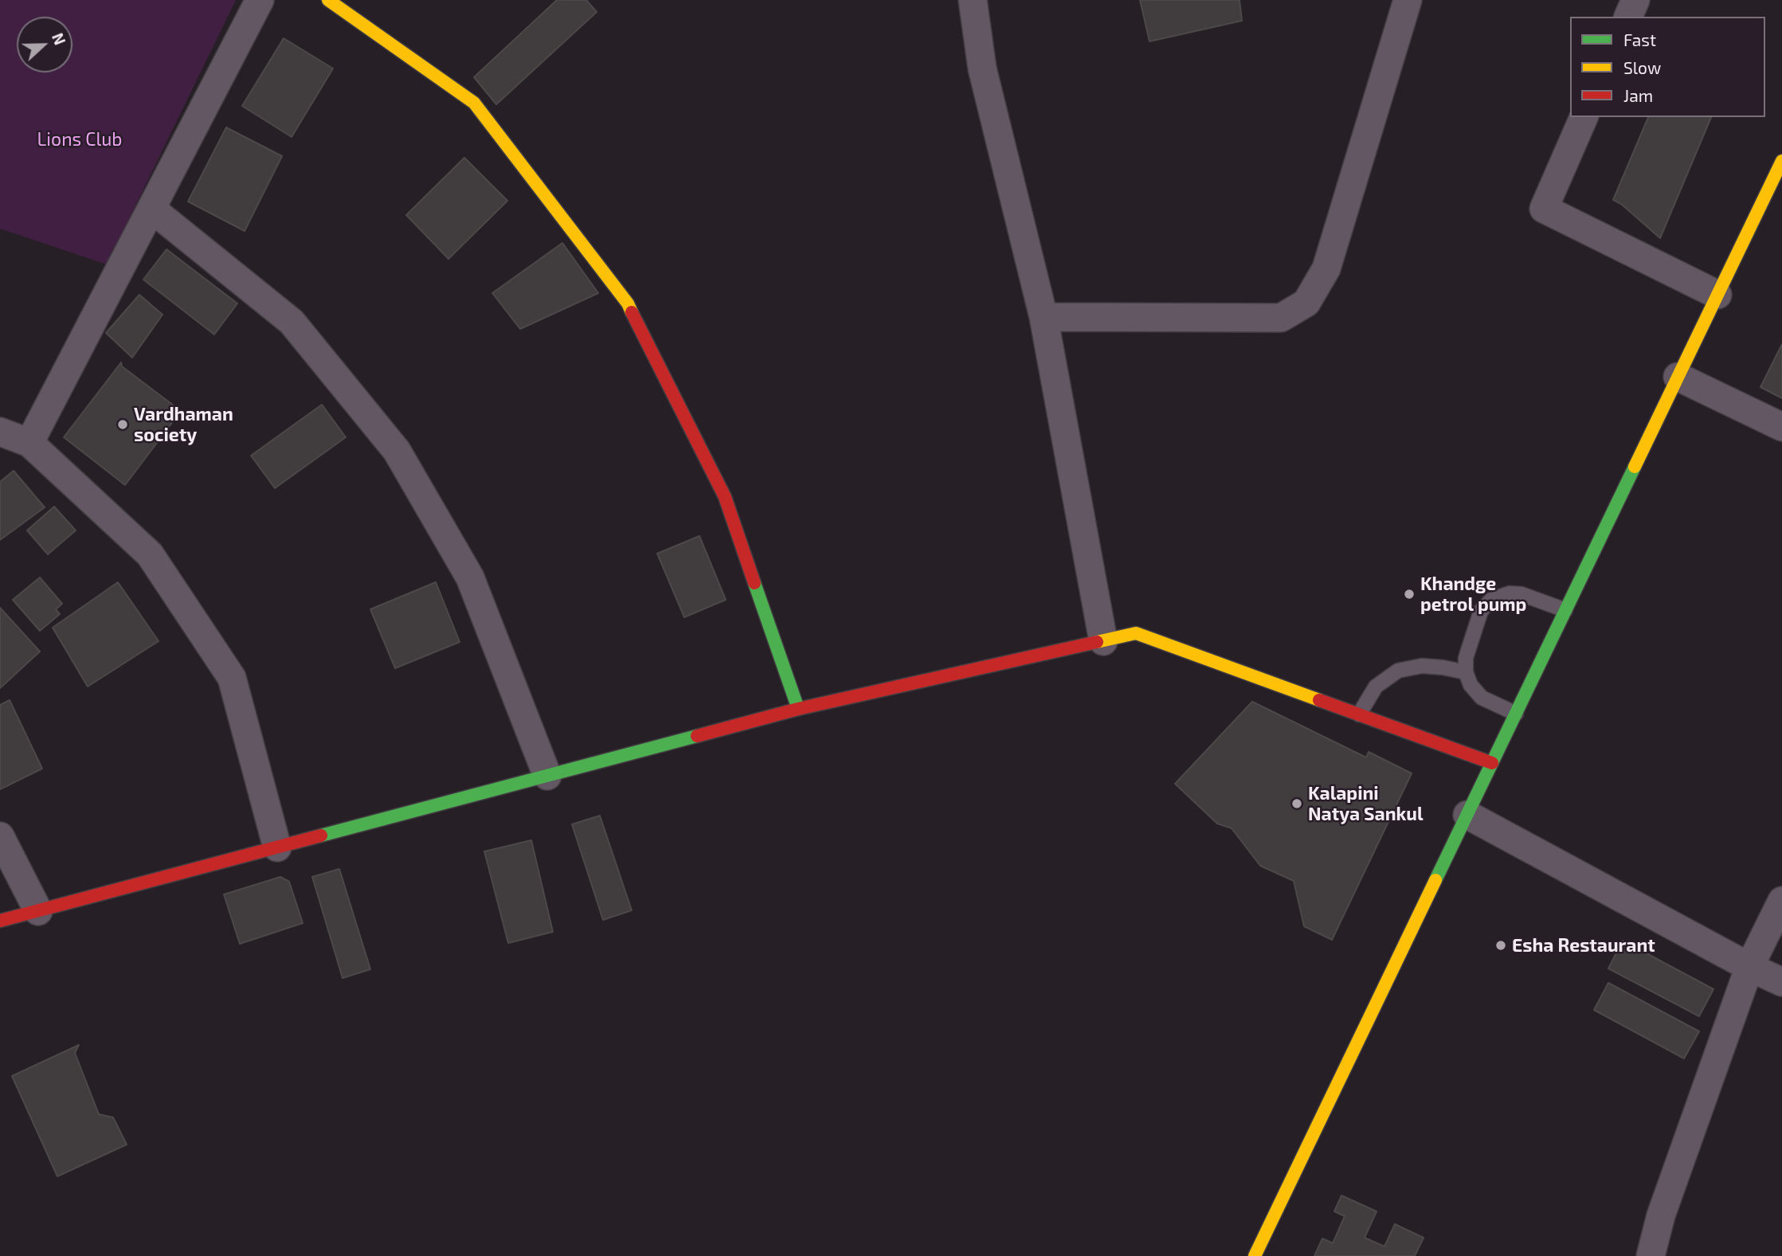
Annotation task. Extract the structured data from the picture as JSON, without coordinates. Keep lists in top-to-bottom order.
{
  "parks": ["Lions Club"],
  "places": [
    "Vardhaman society",
    "Khandge petrol pump",
    "Kalapini Natya Sankul",
    "Esha Restaurant"
  ],
  "legend": ["Fast", "Slow", "Jam"],
  "north": "right"
}
